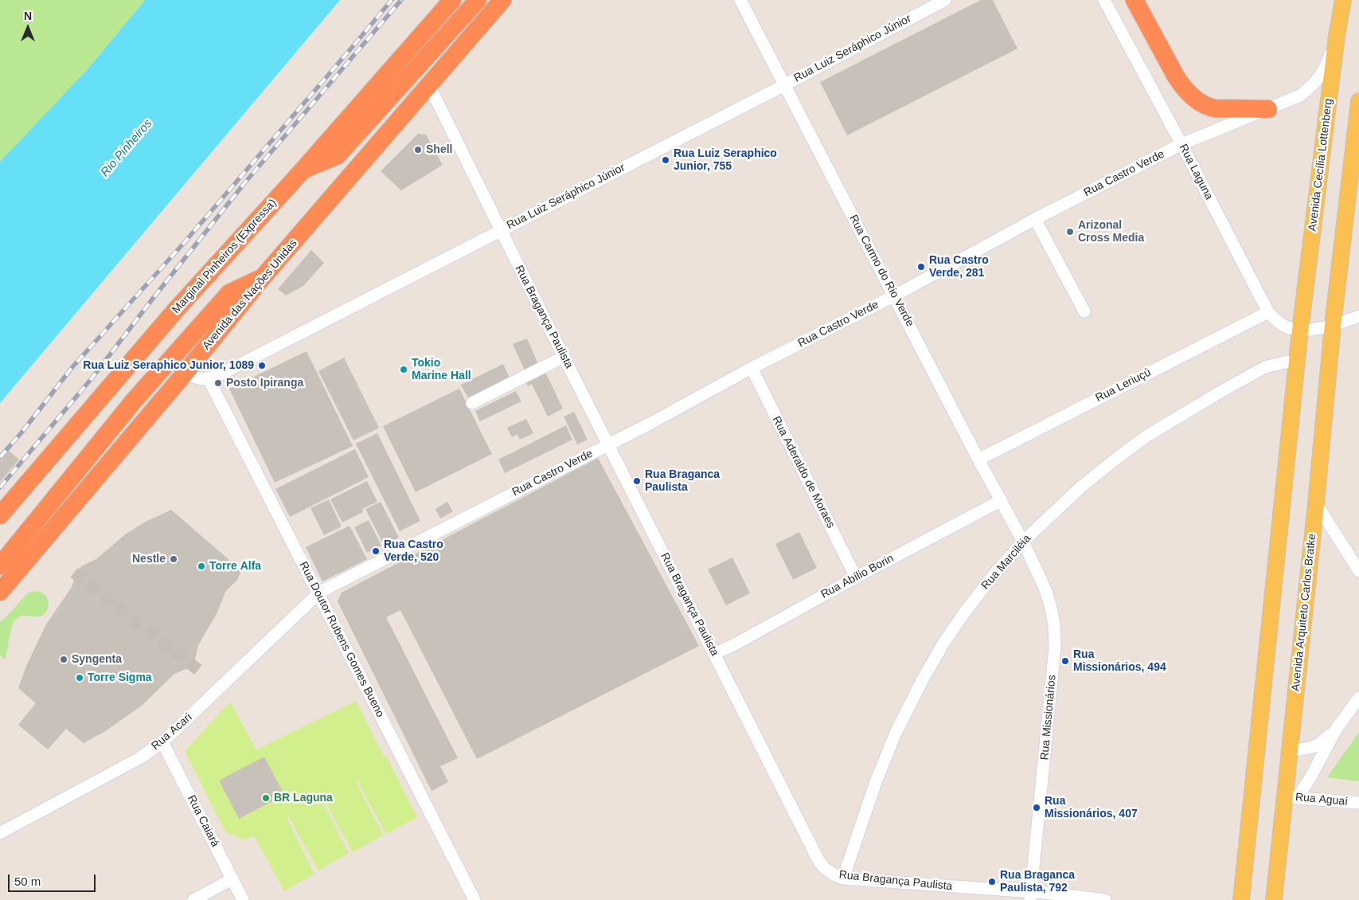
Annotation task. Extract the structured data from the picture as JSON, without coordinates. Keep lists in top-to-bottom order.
{
  "streets": {
    "highway": ["Marginal Pinheiros (Expressa)", "Avenida das Nações Unidas"],
    "main road": ["Avenida Cecília Lottenberg", "Avenida Arquiteto Carlos Bratke"],
    "street": [
      "Rua Luiz Seráphico Júnior",
      "Rua Laguna",
      "Rua Castro Verde",
      "Rua Carmo do Rio Verde",
      "Rua Bragança Paulista",
      "Rua Leriuçú",
      "Rua Aderaldo de Moraes",
      "Rua Marciléia",
      "Rua Abílio Borin",
      "Rua Doutor Rubens Gomes Bueno",
      "Rua Missionários",
      "Rua Acari",
      "Rua Aguaí",
      "Rua Caiará"
    ]
  },
  "crossings": [
    ["Rua Luiz Seráphico Júnior", "Rua Carmo do Rio Verde"],
    ["Rua Luiz Seráphico Júnior", "Rua Bragança Paulista"],
    ["Rua Luiz Seráphico Júnior", "Rua Doutor Rubens Gomes Bueno"],
    ["Avenida Cecília Lottenberg", "Rua Laguna"],
    ["Avenida Cecília Lottenberg", "Rua Castro Verde"],
    ["Rua Laguna", "Rua Castro Verde"],
    ["Rua Laguna", "Rua Leriuçú"],
    ["Rua Castro Verde", "Rua Carmo do Rio Verde"],
    ["Rua Castro Verde", "Rua Bragança Paulista"],
    ["Rua Castro Verde", "Rua Aderaldo de Moraes"],
    ["Rua Castro Verde", "Rua Doutor Rubens Gomes Bueno"],
    ["Rua Castro Verde", "Rua Acari"],
    ["Rua Carmo do Rio Verde", "Rua Leriuçú"],
    ["Rua Carmo do Rio Verde", "Rua Marciléia"],
    ["Rua Carmo do Rio Verde", "Rua Abílio Borin"],
    ["Rua Carmo do Rio Verde", "Rua Missionários"],
    ["Avenida das Nações Unidas", "Rua Bragança Paulista"],
    ["Rua Bragança Paulista", "Rua Marciléia"],
    ["Rua Bragança Paulista", "Rua Abílio Borin"],
    ["Rua Bragança Paulista", "Rua Missionários"],
    ["Rua Aderaldo de Moraes", "Rua Abílio Borin"],
    ["Rua Marciléia", "Rua Missionários"],
    ["Avenida Arquiteto Carlos Bratke", "Rua Aguaí"],
    ["Rua Doutor Rubens Gomes Bueno", "Rua Acari"],
    ["Rua Acari", "Rua Caiará"]
  ],
  "water": ["Rio Pinheiros"],
  "places": [
    "Shell",
    "Rua Luiz Seraphico Junior, 755",
    "Arizonal Cross Media",
    "Rua Castro Verde, 281",
    "Rua Luiz Seraphico Junior, 1089",
    "Tokio Marine Hall",
    "Posto Ipiranga",
    "Rua Braganca Paulista",
    "Rua Castro Verde, 520",
    "Nestle",
    "Torre Alfa",
    "Syngenta",
    "Rua Missionários, 494",
    "Torre Sigma",
    "BR Laguna",
    "Rua Missionários, 407",
    "Rua Braganca Paulista, 792"
  ],
  "scale_bar": "50 m",
  "north": "top"
}
